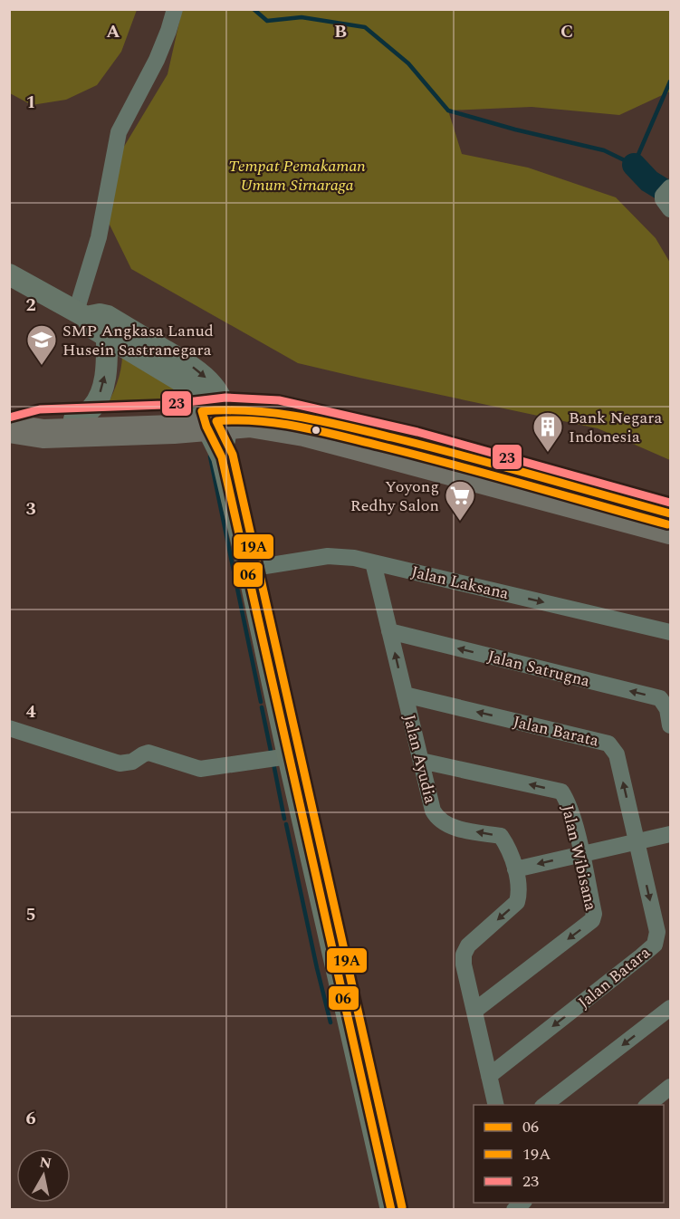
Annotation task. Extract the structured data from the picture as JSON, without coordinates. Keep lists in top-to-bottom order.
{
  "streets": {
    "street": [
      "Jalan Laksana",
      "Jalan Satrugna",
      "Jalan Barata",
      "Jalan Ayudia",
      "Jalan Wibisana",
      "Jalan Batara"
    ]
  },
  "crossings": [
    ["Jalan Laksana", "Jalan Ayudia"],
    ["Jalan Satrugna", "Jalan Ayudia"],
    ["Jalan Barata", "Jalan Ayudia"],
    ["Jalan Barata", "Jalan Batara"],
    ["Jalan Ayudia", "Jalan Wibisana"],
    ["Jalan Ayudia", "Jalan Batara"]
  ],
  "one_way": ["Jalan Laksana", "Jalan Satrugna", "Jalan Barata"],
  "parks": ["Tempat Pemakaman Umum Sirnaraga"],
  "places": {
    "school or university": ["SMP Angkasa Lanud Husein Sastranegara"],
    "building": ["Bank Negara Indonesia"],
    "supermarket": ["Yoyong Redhy Salon"]
  },
  "lines": ["transit line 23", "transit line 06", "transit line 19A"],
  "legend": ["06", "19A", "23"],
  "north": "top",
  "grid": {
    "columns": ["A", "B", "C"],
    "rows": [
      "1",
      "2",
      "3",
      "4",
      "5",
      "6"
    ]
  }
}
